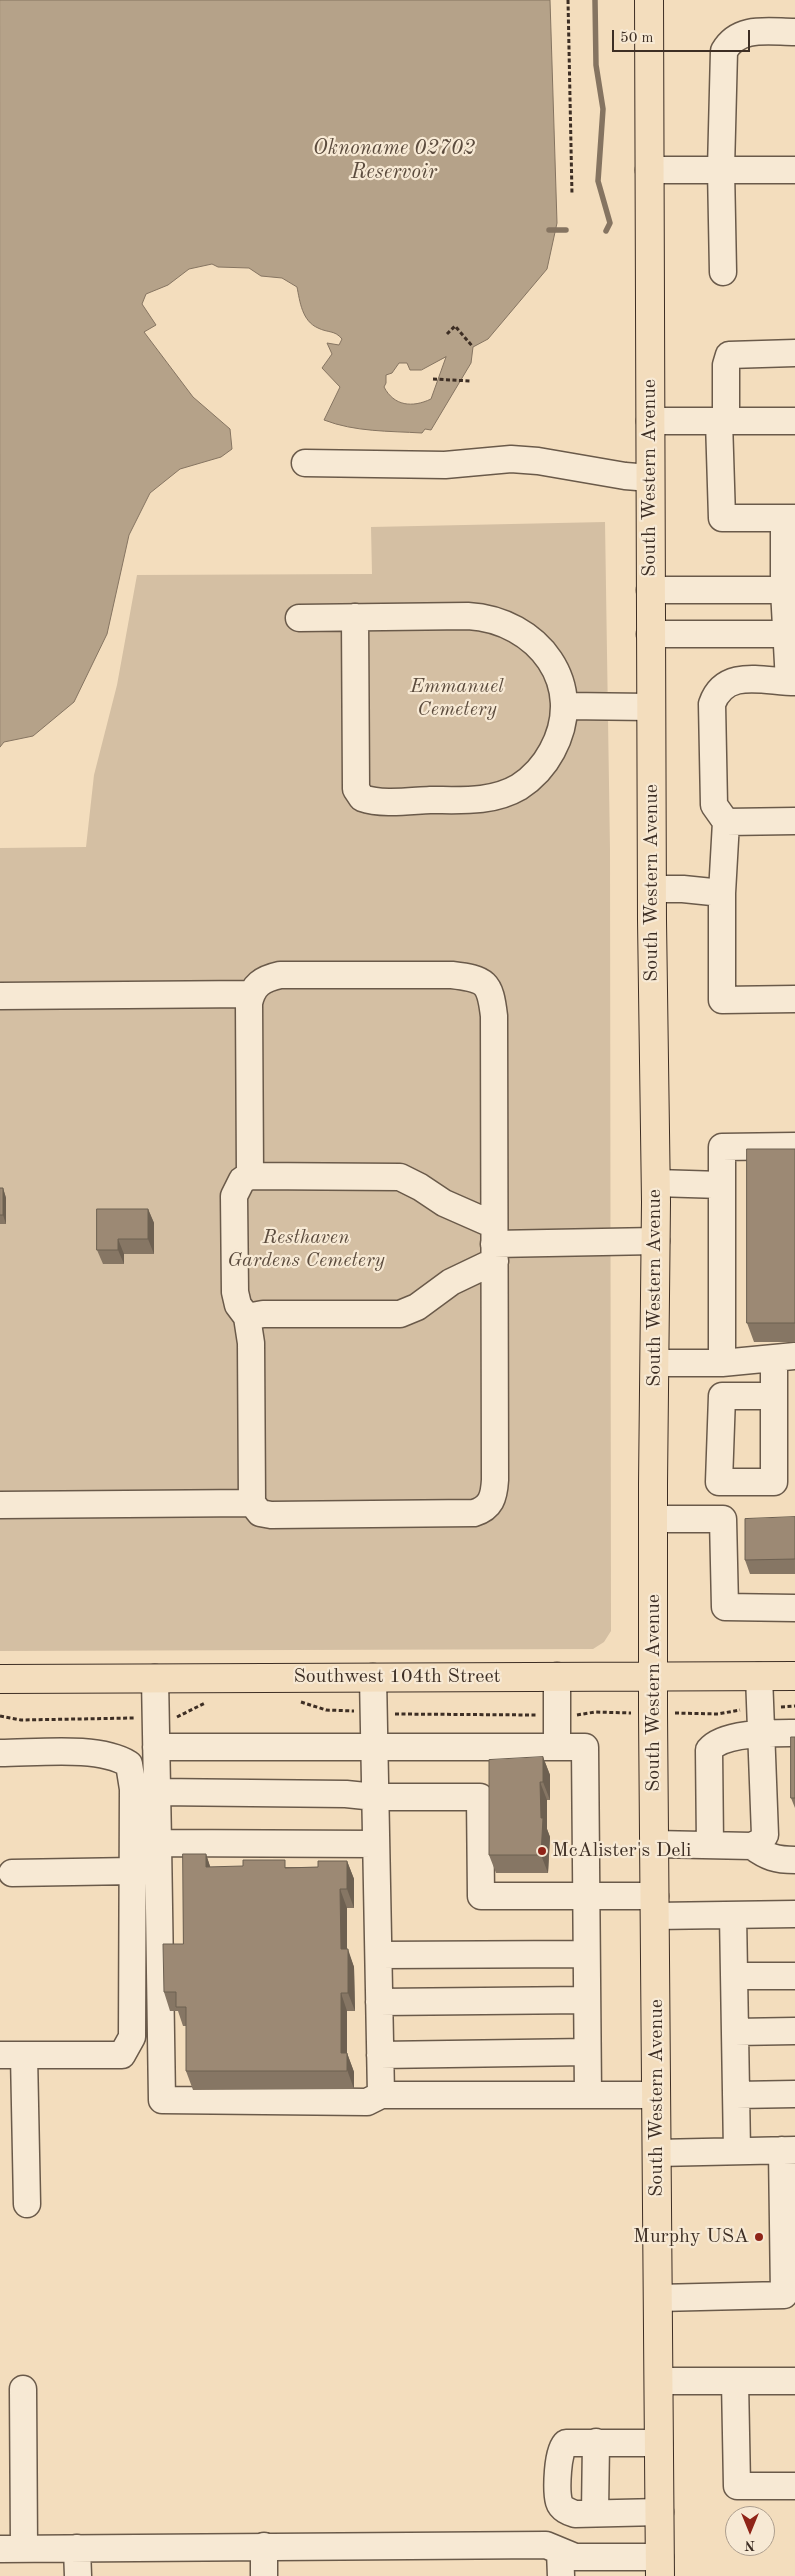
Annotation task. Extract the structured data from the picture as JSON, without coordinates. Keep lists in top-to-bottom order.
{
  "streets": {
    "main road": ["South Western Avenue", "Southwest 104th Street"]
  },
  "crossings": [
    ["South Western Avenue", "Southwest 104th Street"]
  ],
  "water": ["Oknoname 02702 Reservoir"],
  "parks": ["Emmanuel Cemetery", "Resthaven Gardens Cemetery"],
  "places": ["McAlister's Deli", "Murphy USA"],
  "scale_bar": "50 m",
  "north": "bottom"
}
